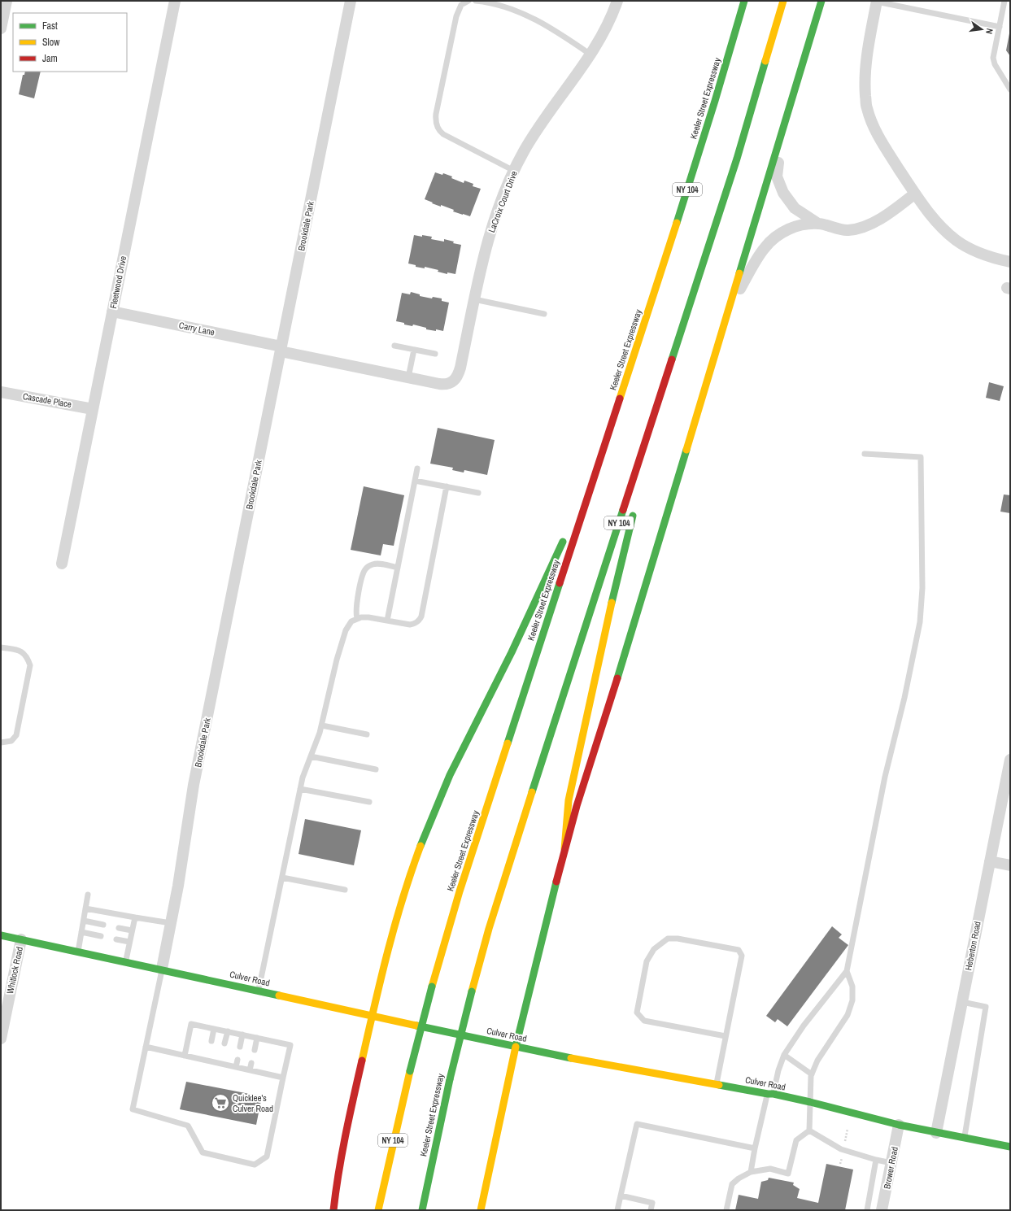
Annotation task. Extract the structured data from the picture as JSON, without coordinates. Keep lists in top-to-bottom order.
{
  "streets": {
    "main road": ["Keeler Street Expressway", "NY 104", "Culver Road"],
    "street": [
      "LaCroix Court Drive",
      "Brookdale Park",
      "Fleetwood Drive",
      "Carry Lane",
      "Cascade Place",
      "Heberton Road",
      "Whitlock Road",
      "Brower Road"
    ]
  },
  "crossings": [
    ["LaCroix Court Drive", "Carry Lane"],
    ["Brookdale Park", "Carry Lane"],
    ["Brookdale Park", "Culver Road"],
    ["Fleetwood Drive", "Carry Lane"],
    ["Fleetwood Drive", "Cascade Place"],
    ["Heberton Road", "Culver Road"],
    ["Whitlock Road", "Culver Road"],
    ["Culver Road", "Brower Road"]
  ],
  "places": {
    "supermarket": ["Quicklee's Culver Road"]
  },
  "legend": ["Fast", "Slow", "Jam"],
  "north": "right"
}
